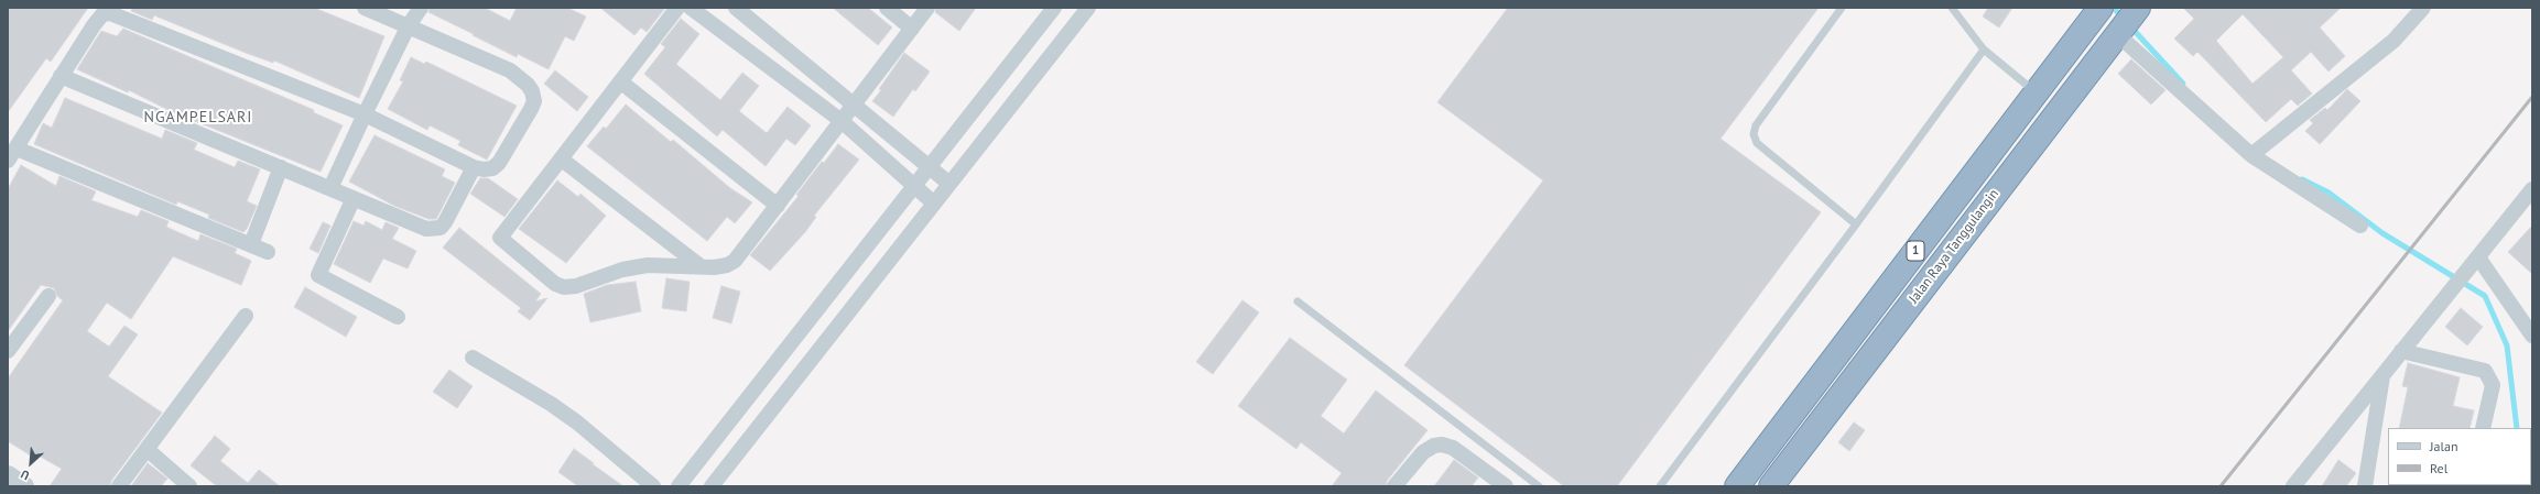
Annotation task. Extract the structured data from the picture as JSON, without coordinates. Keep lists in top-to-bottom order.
{
  "streets": {
    "highway": ["Jalan Raya Tanggulangin", "1"]
  },
  "districts": ["NGAMPELSARI"],
  "legend": ["Jalan", "Rel"],
  "north": "bottom left"
}
